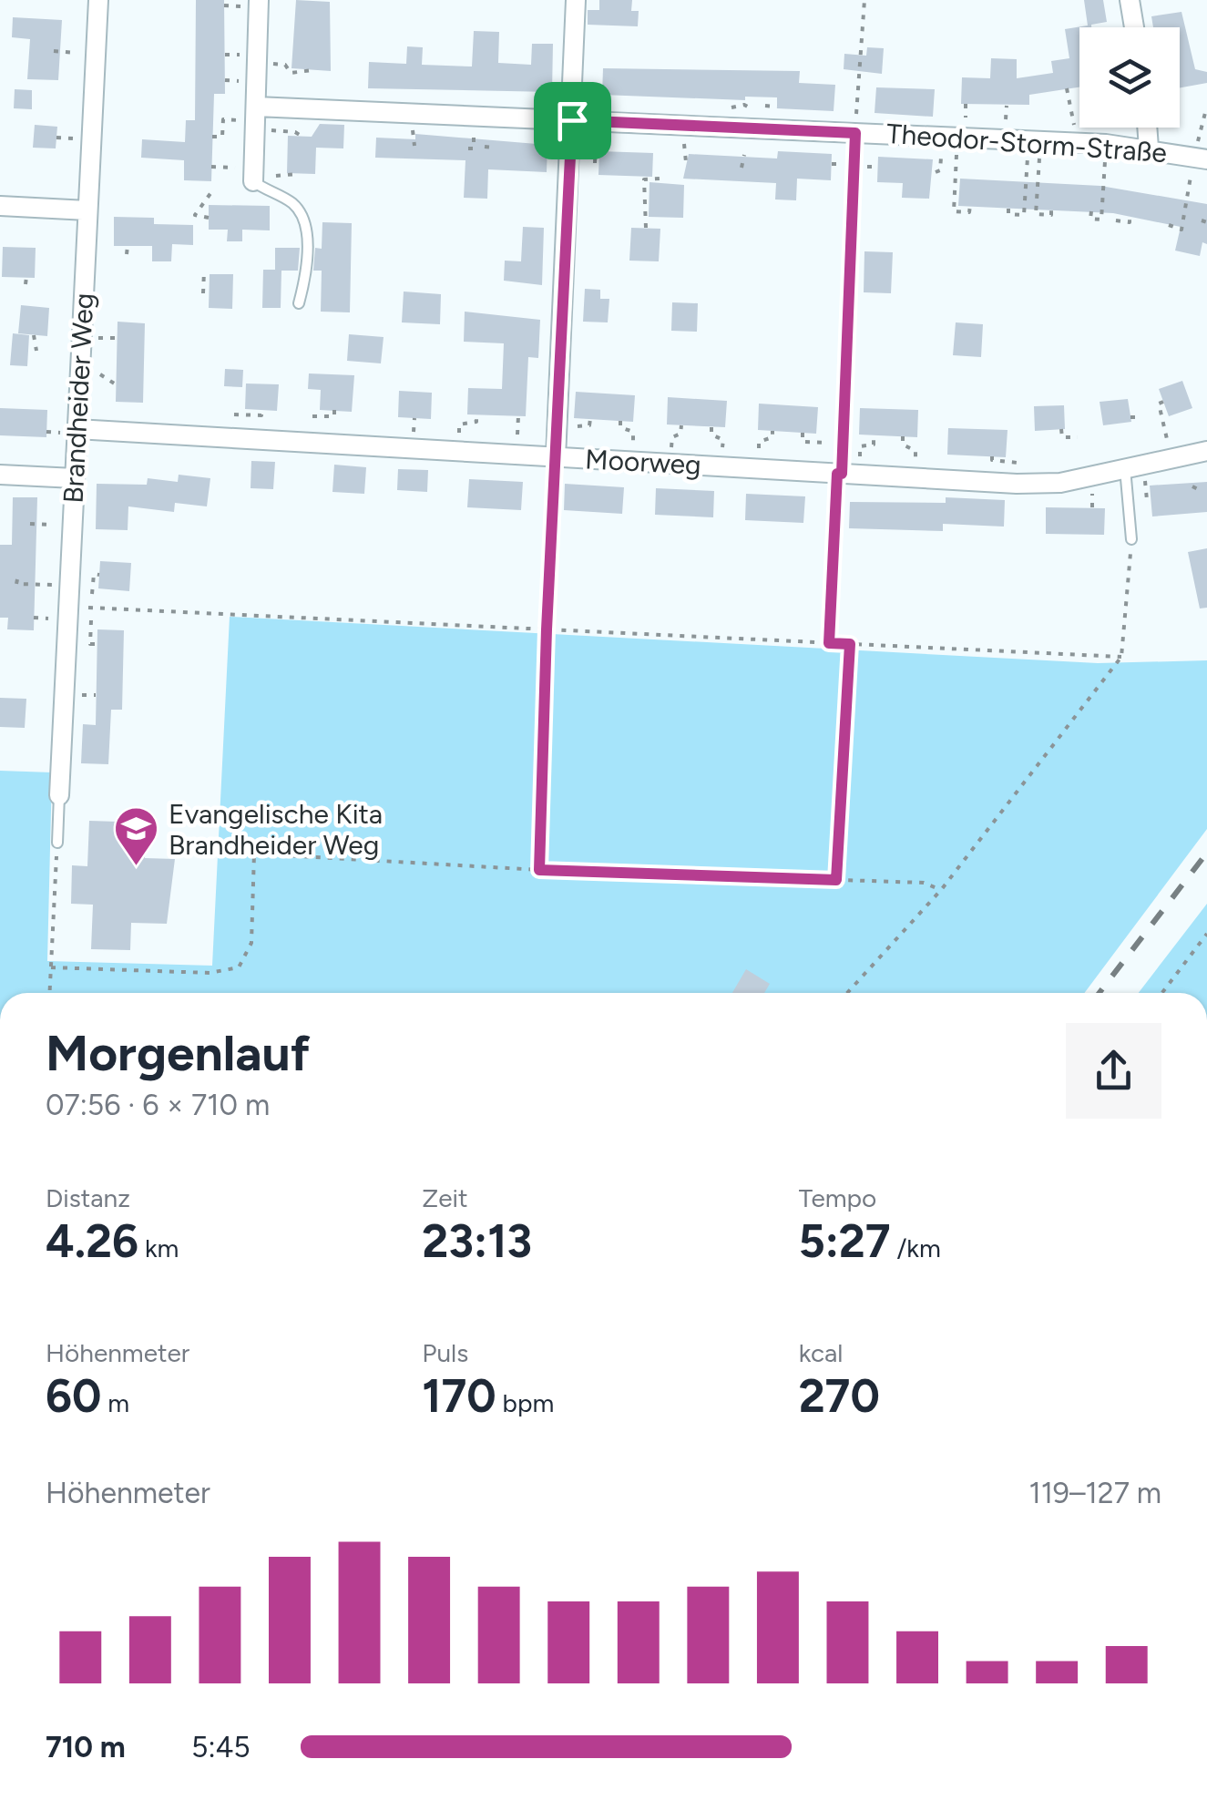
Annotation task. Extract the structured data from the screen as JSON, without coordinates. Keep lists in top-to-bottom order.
{
  "streets": {
    "street": ["Theodor-Storm-Straße", "Brandheider Weg", "Moorweg"]
  },
  "crossings": [
    ["Brandheider Weg", "Moorweg"]
  ],
  "places": {
    "school or university": ["Evangelische Kita Brandheider Weg"]
  },
  "page": {
    "heading": ["Morgenlauf", "07:56 · 6 × 710 m"],
    "stats": [
      ["Distanz", "4.26 km"],
      ["Zeit", "23:13"],
      ["Tempo", "5:27 /km"],
      ["Höhenmeter", "60 m"],
      ["Puls", "170 bpm"],
      ["kcal", "270"]
    ],
    "chart": ["Höhenmeter", "119–127 m"],
    "list": [
      {
        "name": "710 m",
        "note": "5:45"
      }
    ]
  }
}
